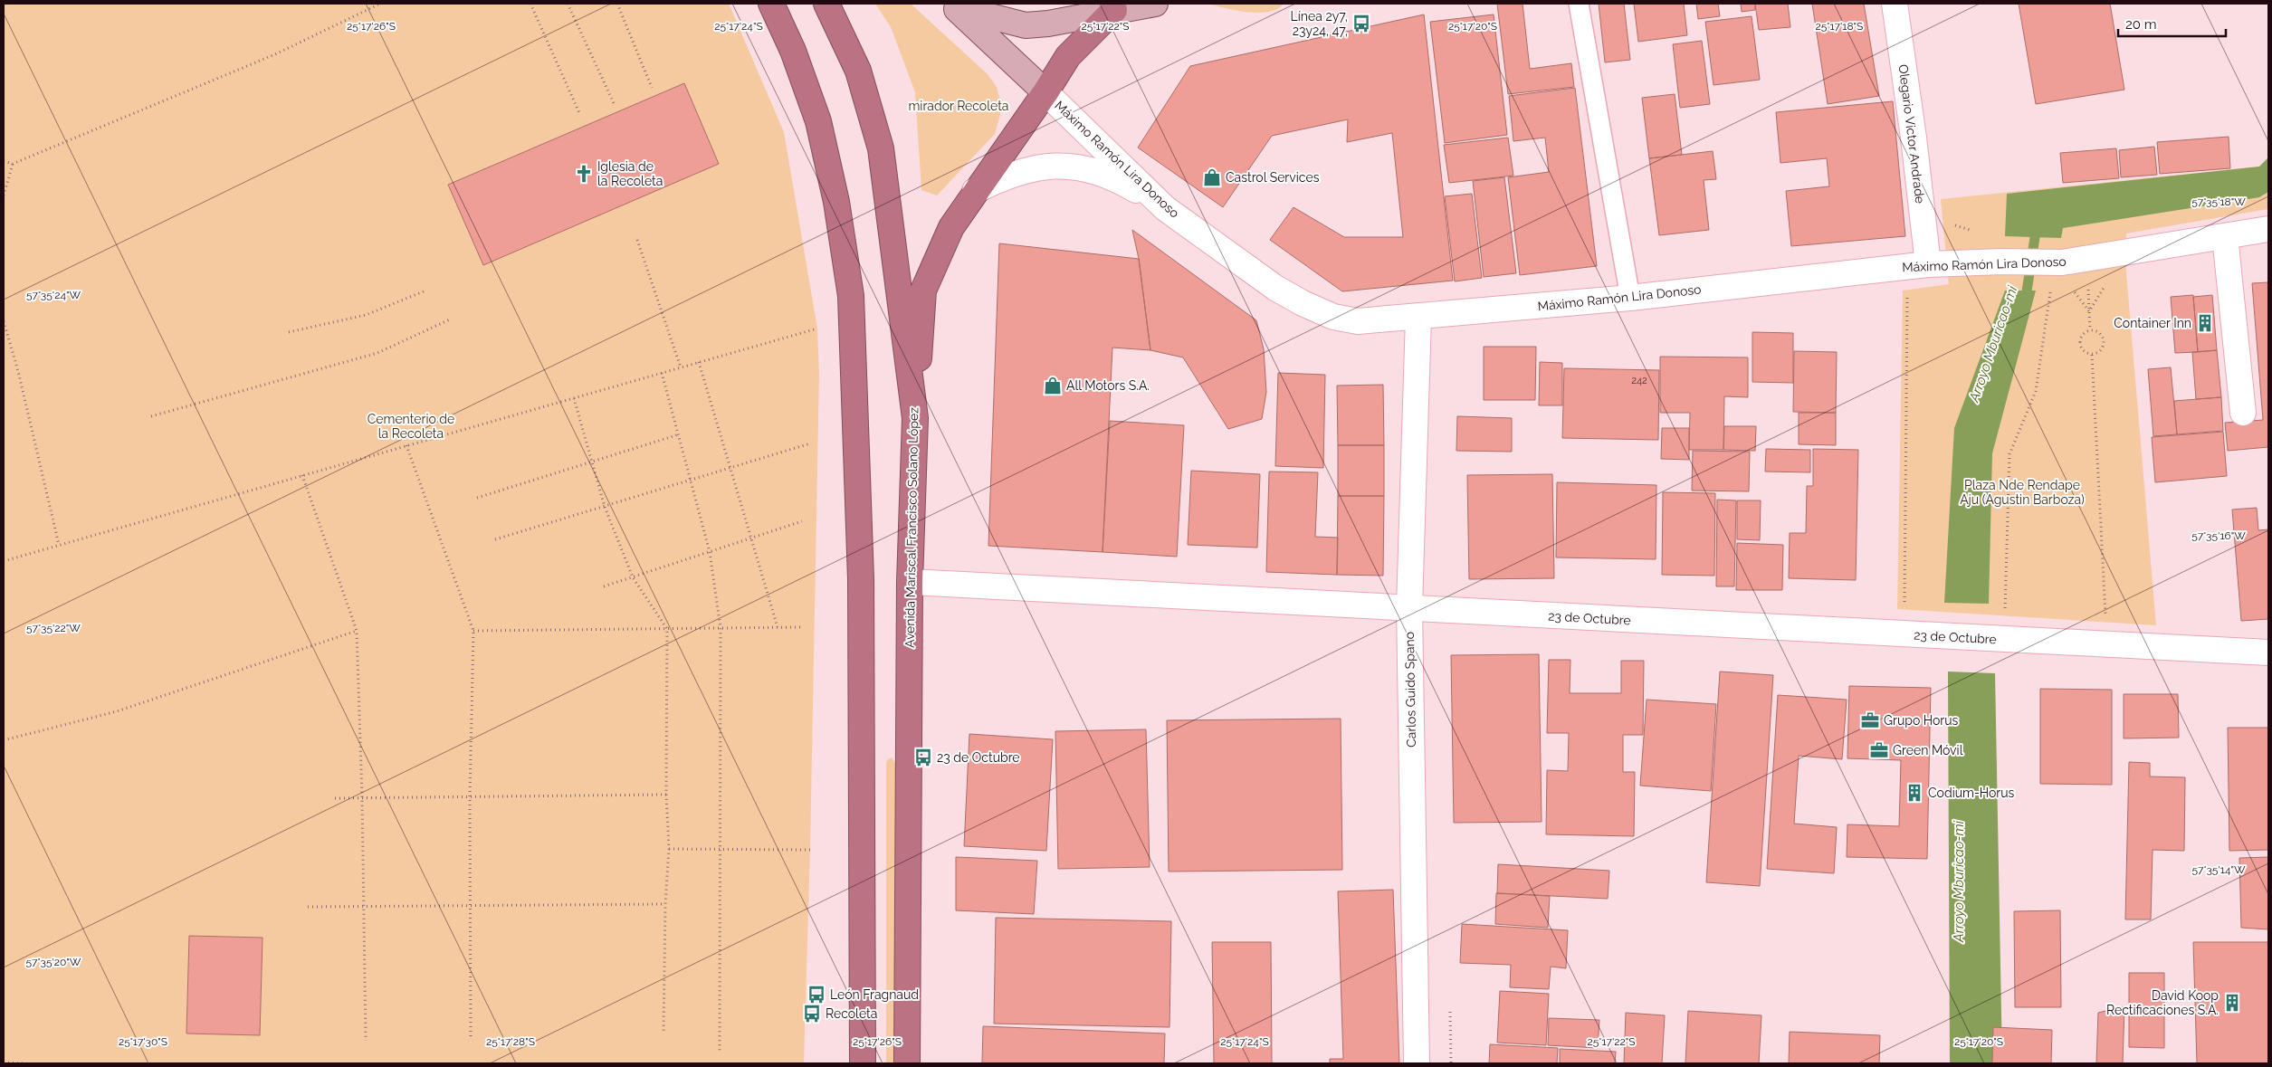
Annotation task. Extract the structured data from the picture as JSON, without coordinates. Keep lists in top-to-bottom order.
{
  "streets": {
    "highway": ["Avenida Mariscal Francisco Solano López"],
    "main road": [
      "Olegario Victor Andrade",
      "Máximo Ramón Lira Donoso",
      "23 de Octubre",
      "Carlos Guido Spano"
    ]
  },
  "crossings": [
    ["Olegario Victor Andrade", "Máximo Ramón Lira Donoso"],
    ["Máximo Ramón Lira Donoso", "Carlos Guido Spano"],
    ["Avenida Mariscal Francisco Solano López", "23 de Octubre"],
    ["23 de Octubre", "Carlos Guido Spano"]
  ],
  "water": ["Arroyo Mburicao-mi"],
  "parks": ["mirador Recoleta", "Cementerio de la Recoleta", "Plaza Nde Rendape Aju (Agustin Barboza)"],
  "places": {
    "bus stop": [
      "Línea 2y7, 23y24, 47,",
      "23 de Octubre",
      "León Fragnaud",
      "Recoleta"
    ],
    "church": ["Iglesia de la Recoleta"],
    "shop": ["Castrol Services", "All Motors S.A."],
    "building": ["Container Inn", "Codium-Horus", "David Koop Rectificaciones S.A."],
    "office": ["Grupo Horus", "Green Móvil"]
  },
  "house_numbers": ["242"],
  "scale_bar": "20 m",
  "coordinates": [
    "25°17'26\"S",
    "25°17'22\"S",
    "25°17'24\"S",
    "25°17'20\"S",
    "25°17'18\"S",
    "57°35'18\"W",
    "57°35'24\"W",
    "57°35'16\"W",
    "57°35'22\"W",
    "57°35'14\"W",
    "57°35'20\"W",
    "25°17'30\"S",
    "25°17'28\"S"
  ]
}
